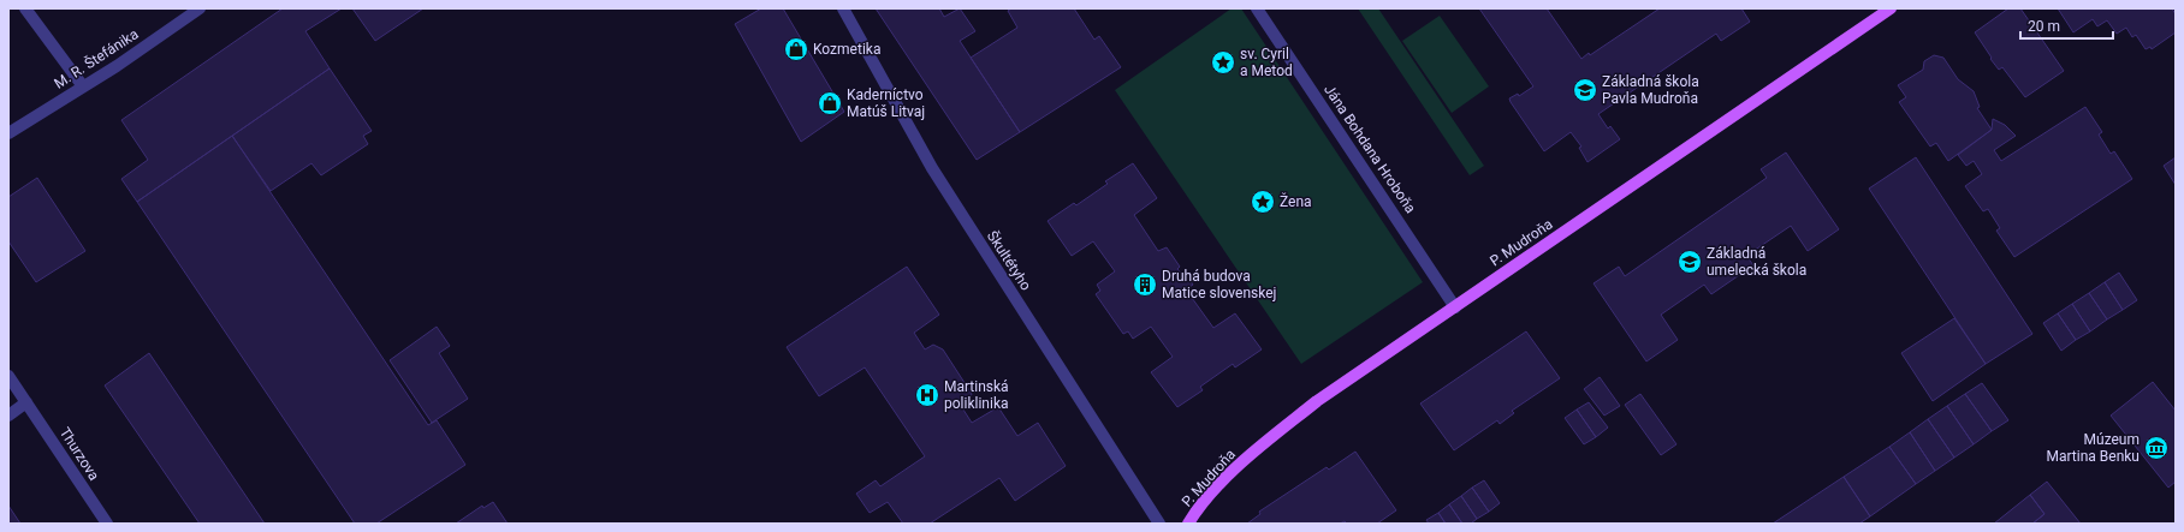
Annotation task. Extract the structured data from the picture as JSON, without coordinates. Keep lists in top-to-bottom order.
{
  "streets": {
    "main road": ["P. Mudroňa"],
    "street": [
      "M. R. Štefánika",
      "Jána Bohdana Hroboňa",
      "Škultétyho",
      "Thurzova"
    ]
  },
  "crossings": [
    ["Jána Bohdana Hroboňa", "P. Mudroňa"]
  ],
  "places": {
    "shop": ["Kozmetika", "Kaderníctvo Matúš Litvaj"],
    "place": ["sv. Cyril a Metod", "Žena"],
    "school or university": ["Základná škola Pavla Mudroňa", "Základná umelecká škola"],
    "building": ["Druhá budova Matice slovenskej"],
    "hospital": ["Martinská poliklinika"],
    "museum": ["Múzeum Martina Benku"]
  },
  "scale_bar": "20 m"
}
